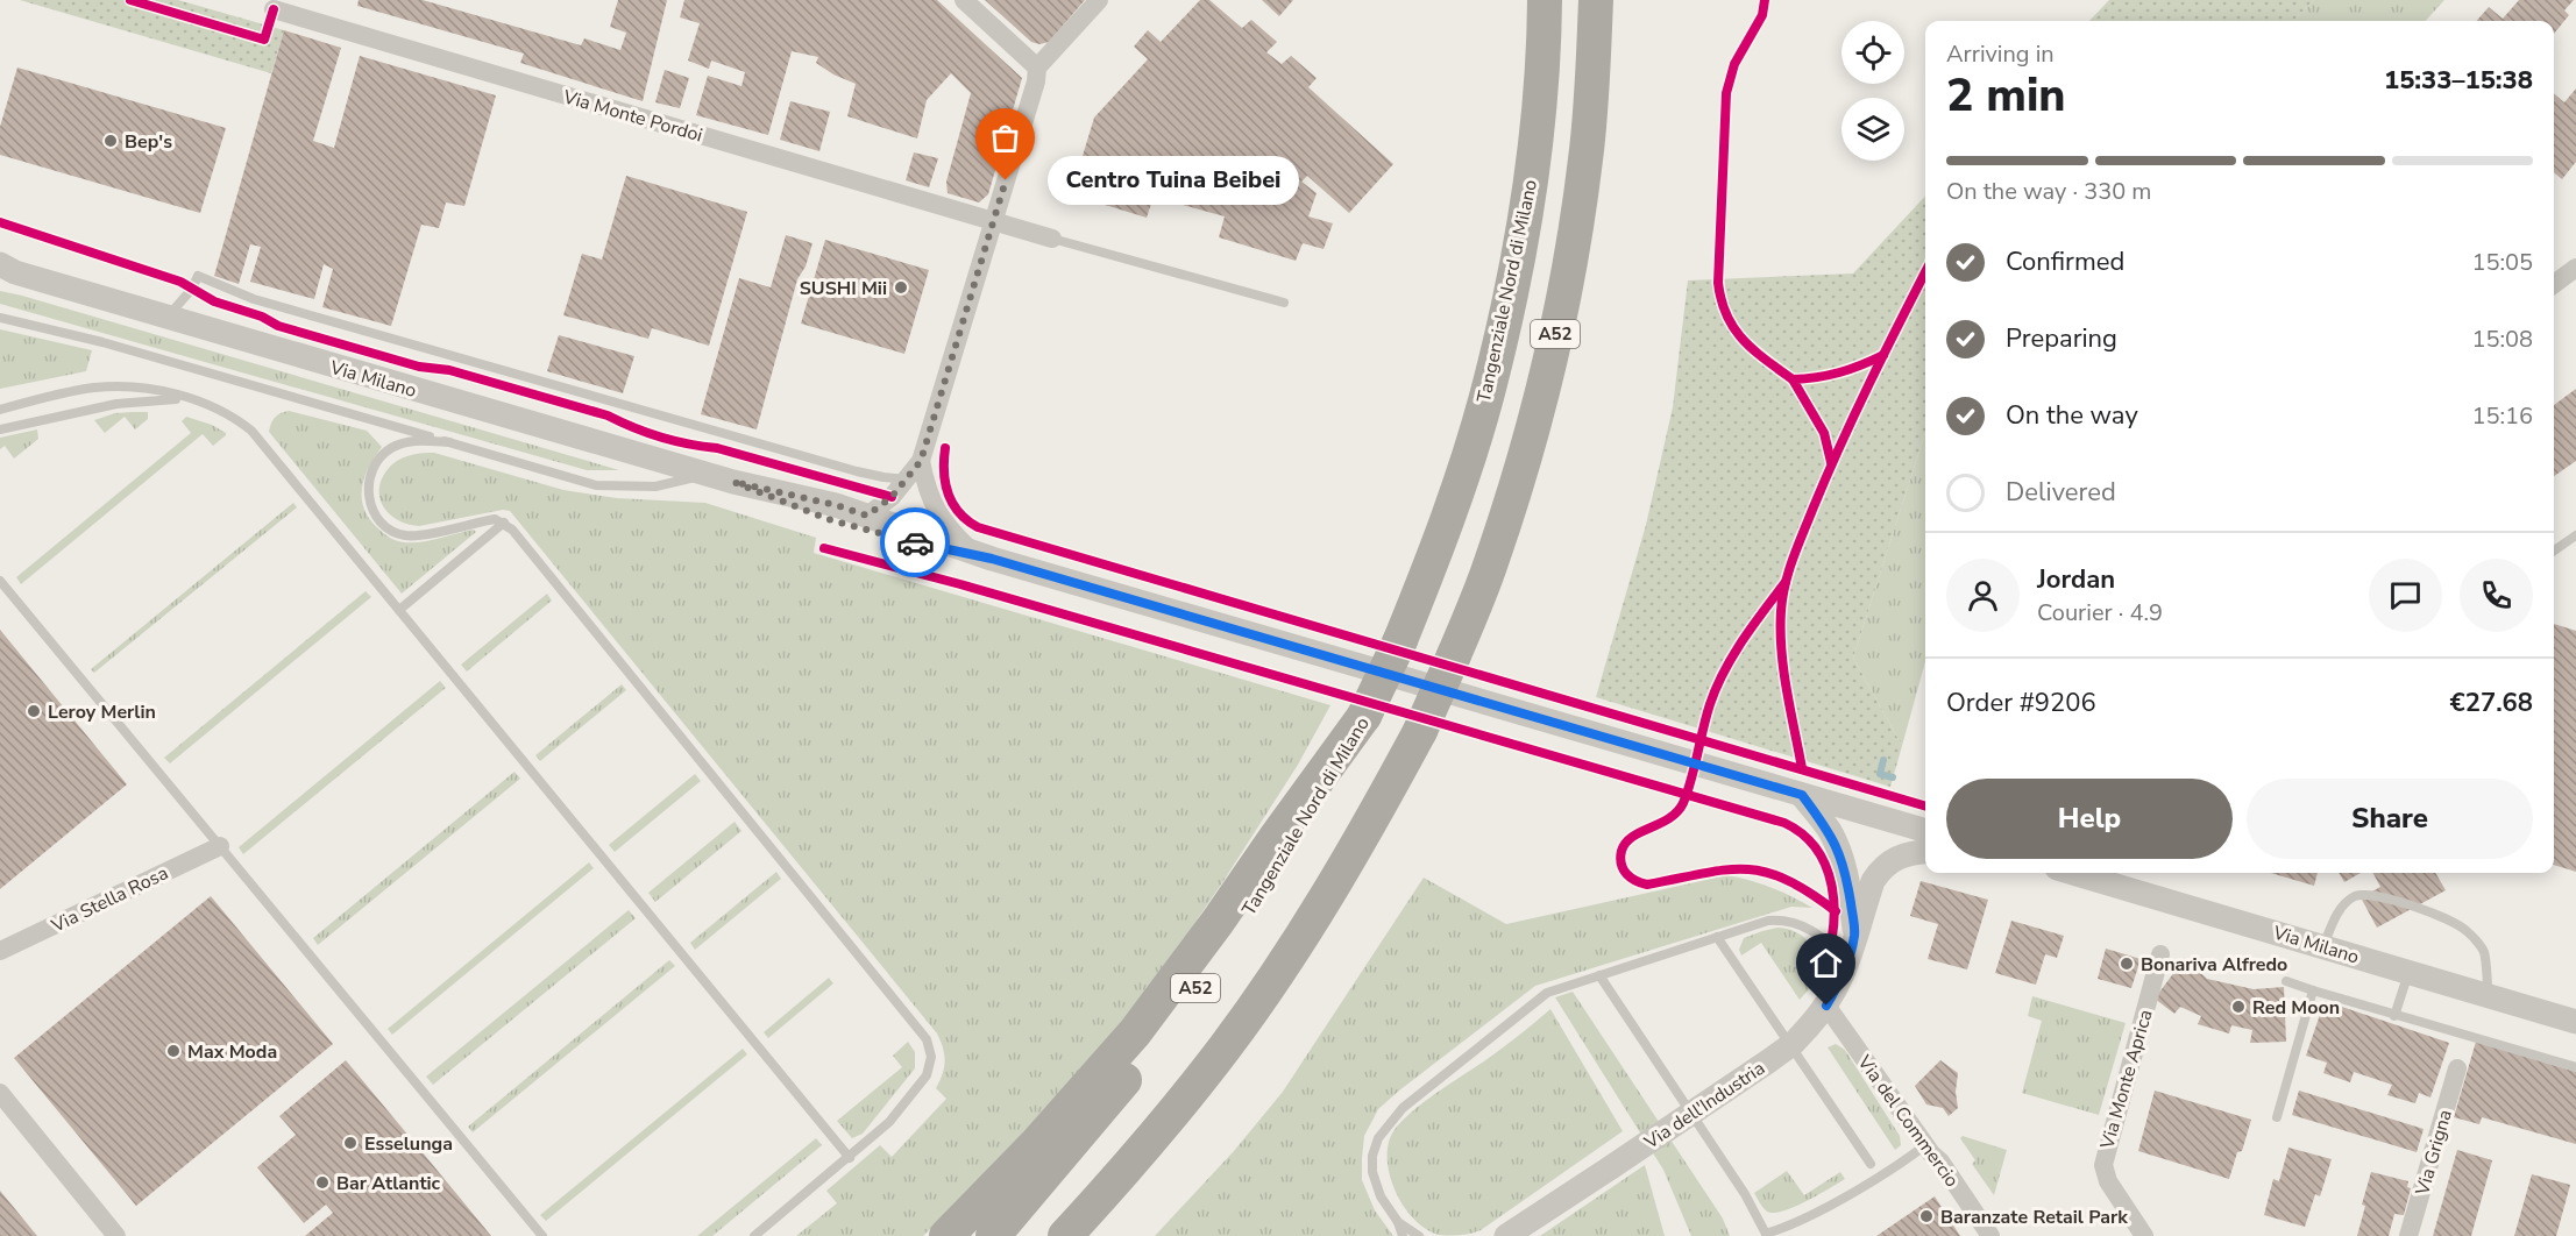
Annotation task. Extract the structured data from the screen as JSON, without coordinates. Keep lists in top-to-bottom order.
{
  "streets": {
    "highway": ["Tangenziale Nord di Milano", "A52"],
    "street": [
      "Via Monte Pordoi",
      "Via Milano",
      "Via Stella Rosa",
      "Via Monte Aprica",
      "Via dell'Industria",
      "Via del Commercio",
      "Via Grigna"
    ]
  },
  "crossings": [
    ["Via Milano", "Via dell'Industria"],
    ["Via dell'Industria", "Via del Commercio"]
  ],
  "places": [
    "Bep's",
    "Centro Tuina Beibei",
    "SUSHI Mii",
    "Leroy Merlin",
    "Bonariva Alfredo",
    "Red Moon",
    "Max Moda",
    "Esselunga",
    "Bar Atlantic",
    "Baranzate Retail Park"
  ],
  "page": {
    "heading": ["2 min", "Arriving in", "15:33–15:38"],
    "panel": [
      "Jordan",
      "Courier · 4.9",
      "Order #9206",
      "€27.68"
    ],
    "bar": "On the way · 330 m",
    "bubble": "Centro Tuina Beibei",
    "list": [
      ["Confirmed", "15:05"],
      ["Preparing", "15:08"],
      ["On the way", "15:16"],
      "Delivered"
    ],
    "buttons": ["Help", "Share"]
  }
}
